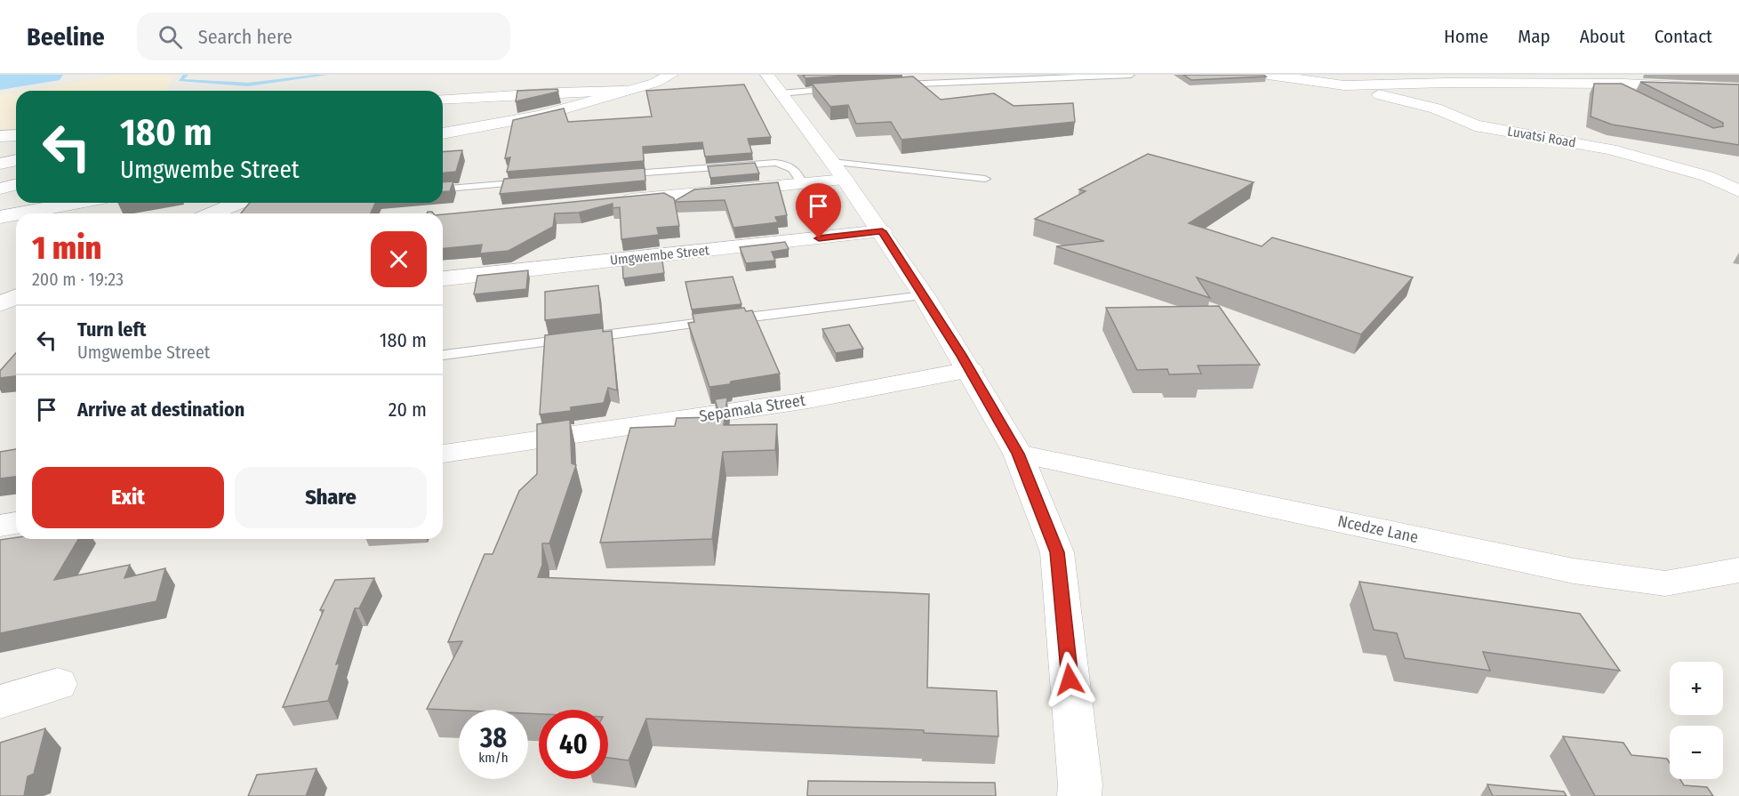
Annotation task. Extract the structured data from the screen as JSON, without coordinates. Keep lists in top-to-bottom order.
{
  "streets": {
    "street": [
      "Luvatsi Road",
      "Umgwembe Street",
      "Sepamala Street",
      "Ncedze Lane"
    ]
  },
  "page": {
    "header": "Beeline",
    "search": "Search here",
    "nav": [
      "Home",
      "Map",
      "About",
      "Contact"
    ],
    "turn": ["180 m", "Umgwembe Street"],
    "heading": ["1 min", "200 m · 19:23"],
    "list": [
      {
        "name": "Turn left",
        "note": "Umgwembe Street",
        "value": "180 m"
      },
      {
        "name": "Arrive at destination",
        "value": "20 m"
      }
    ],
    "buttons": ["Exit", "Share"],
    "map_buttons": ["+", "−"],
    "speed": "38 km/h",
    "limit": "40"
  }
}
